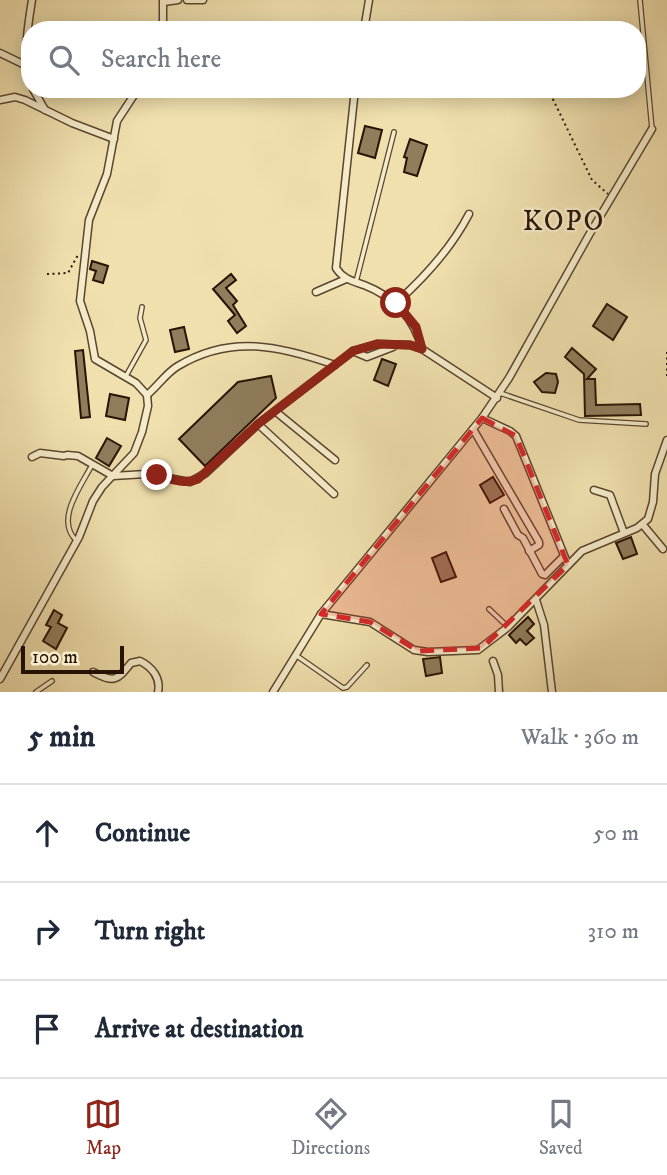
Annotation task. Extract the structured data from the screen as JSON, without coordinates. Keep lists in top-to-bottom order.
{
  "districts": ["KOPO"],
  "scale_bar": "100 m",
  "page": {
    "search": "Search here",
    "scale": "100 m",
    "heading": ["5 min", "Walk · 360 m"],
    "list": [
      ["Continue", "50 m"],
      ["Turn right", "310 m"],
      "Arrive at destination"
    ],
    "nav": ["Map", "Directions", "Saved"]
  }
}
